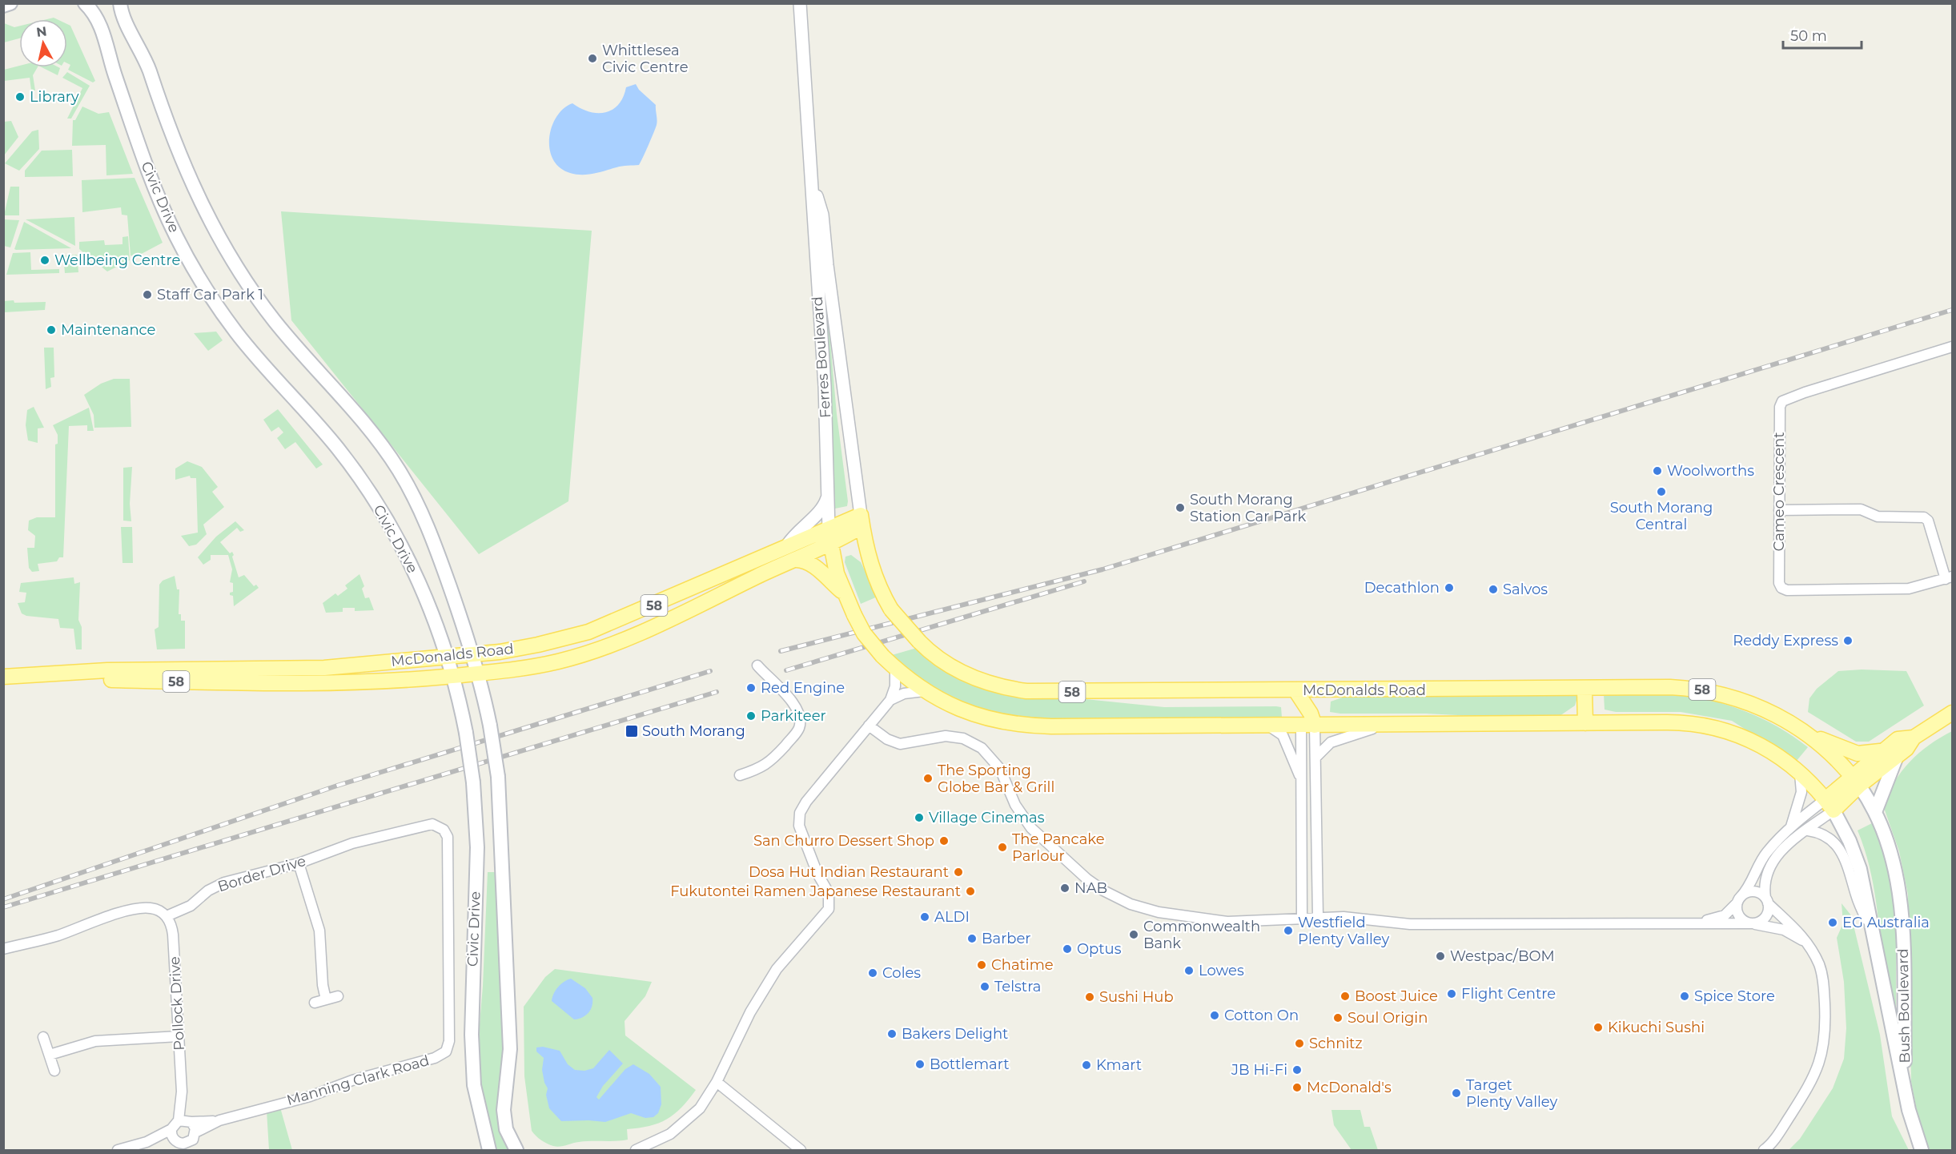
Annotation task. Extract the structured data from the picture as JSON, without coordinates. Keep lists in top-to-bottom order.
{
  "streets": {
    "main road": [
      "Civic Drive",
      "58",
      "McDonalds Road",
      "Bush Boulevard"
    ],
    "street": [
      "Ferres Boulevard",
      "Cameo Crescent",
      "Border Drive",
      "Pollock Drive",
      "Manning Clark Road"
    ]
  },
  "crossings": [
    ["Civic Drive", "McDonalds Road"],
    ["Ferres Boulevard", "McDonalds Road"],
    ["58", "McDonalds Road"],
    ["58", "Bush Boulevard"],
    ["McDonalds Road", "Bush Boulevard"],
    ["Border Drive", "Pollock Drive"],
    ["Border Drive", "Manning Clark Road"],
    ["Pollock Drive", "Manning Clark Road"]
  ],
  "places": {
    "other": [
      "Whittlesea Civic Centre",
      "Library",
      "Wellbeing Centre",
      "Staff Car Park 1",
      "Maintenance",
      "Woolworths",
      "South Morang Central",
      "South Morang Station Car Park",
      "Decathlon",
      "Salvos",
      "Reddy Express",
      "Red Engine",
      "Parkiteer",
      "The Sporting Globe Bar & Grill",
      "Village Cinemas",
      "San Churro Dessert Shop",
      "The Pancake Parlour",
      "Dosa Hut Indian Restaurant",
      "NAB",
      "Fukutontei Ramen Japanese Restaurant",
      "ALDI",
      "EG Australia",
      "Westfield Plenty Valley",
      "Commonwealth Bank",
      "Barber",
      "Optus",
      "Westpac/BOM",
      "Chatime",
      "Lowes",
      "Coles",
      "Telstra",
      "Flight Centre",
      "Boost Juice",
      "Spice Store",
      "Sushi Hub",
      "Cotton On",
      "Soul Origin",
      "Kikuchi Sushi",
      "Bakers Delight",
      "Schnitz",
      "Bottlemart",
      "Kmart",
      "JB Hi-Fi",
      "McDonald's",
      "Target Plenty Valley"
    ],
    "transit": ["South Morang"]
  },
  "scale_bar": "50 m",
  "north": "top"
}
